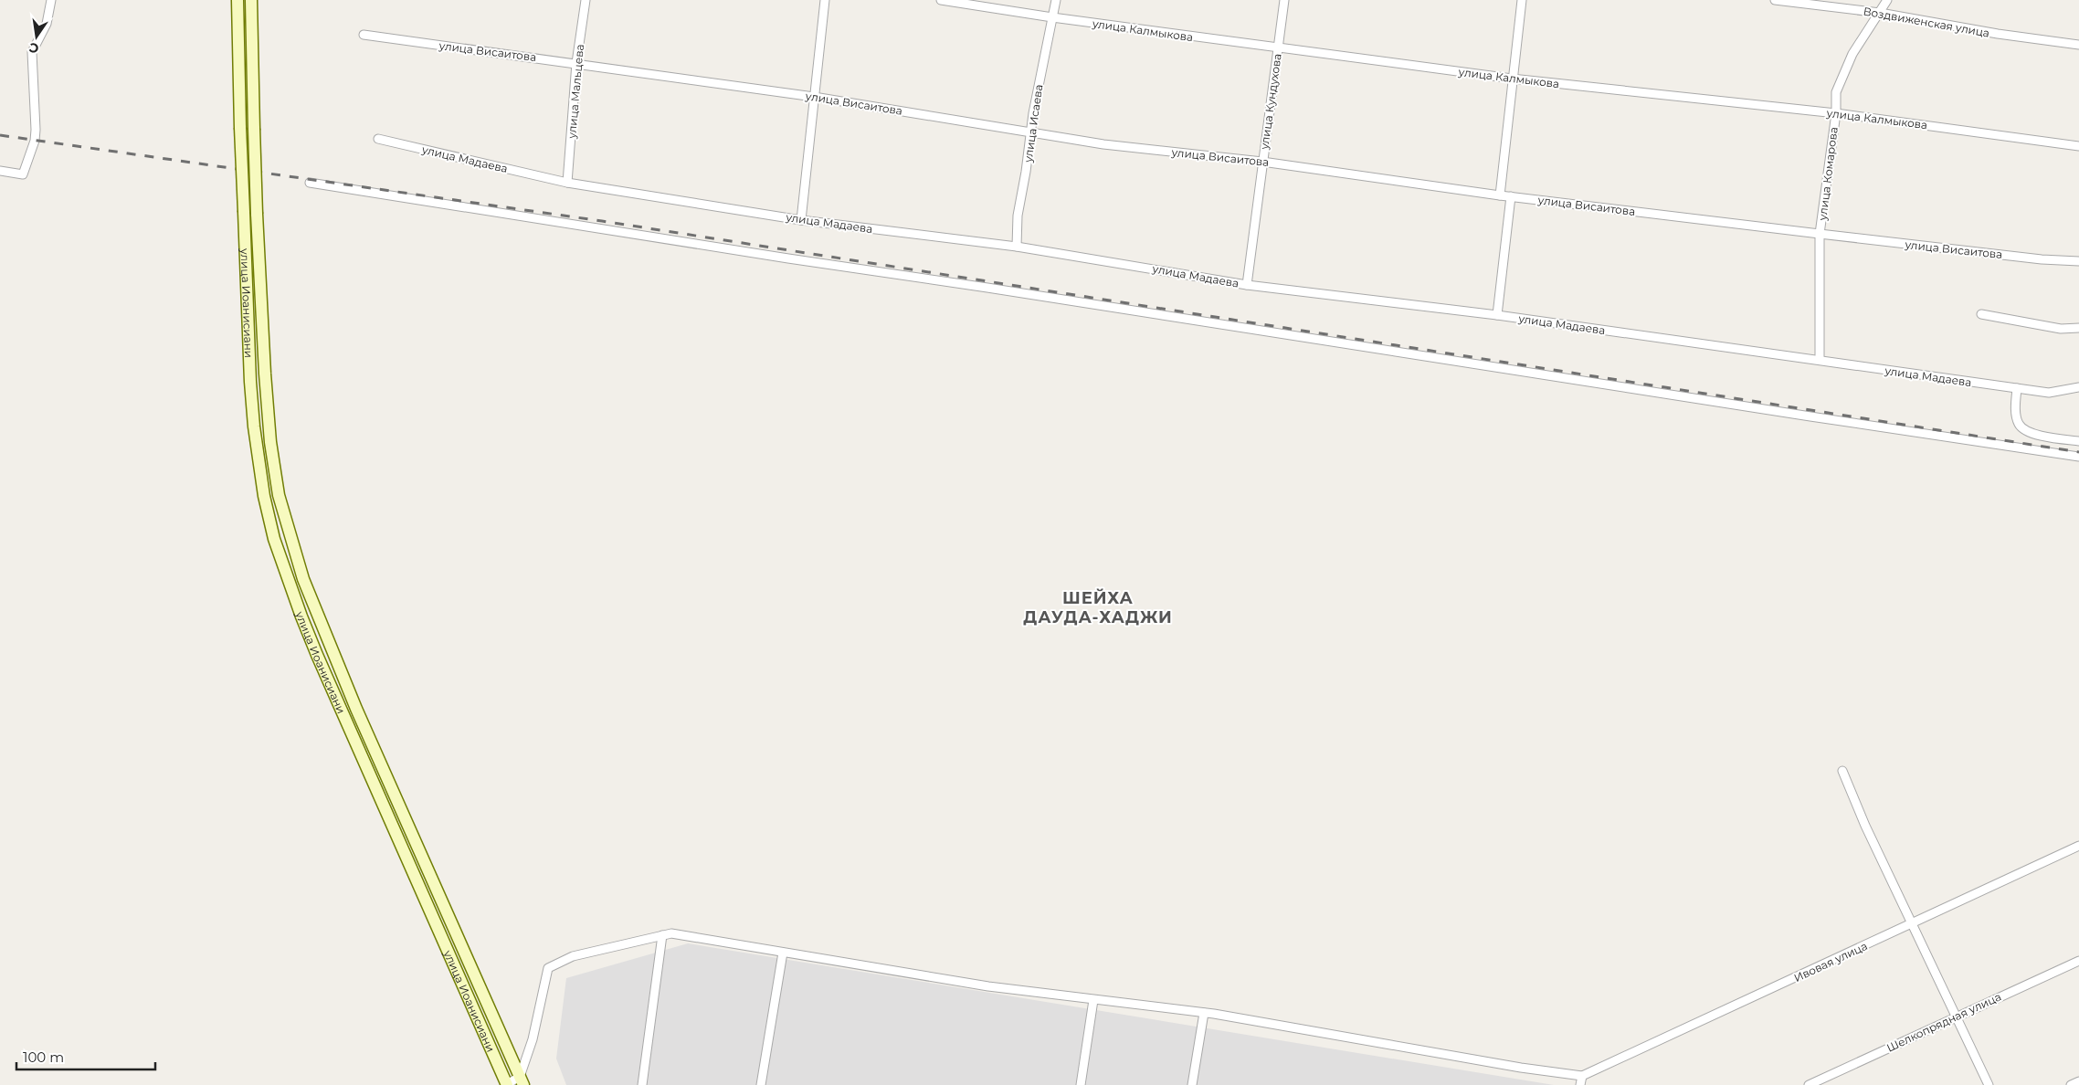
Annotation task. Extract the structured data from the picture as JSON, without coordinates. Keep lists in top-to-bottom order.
{
  "streets": {
    "main road": ["улица Иоанисиани"],
    "street": [
      "Воздвиженская улица",
      "улица Калмыкова",
      "улица Висаитова",
      "улица Мальцева",
      "улица Кундухова",
      "улица Исаева",
      "улица Мадаева",
      "улица Комарова",
      "Ивовая улица",
      "Шелкопрядная улица"
    ]
  },
  "crossings": [
    ["Воздвиженская улица", "улица Комарова"],
    ["улица Калмыкова", "улица Кундухова"],
    ["улица Калмыкова", "улица Исаева"],
    ["улица Калмыкова", "улица Комарова"],
    ["улица Висаитова", "улица Мальцева"],
    ["улица Висаитова", "улица Кундухова"],
    ["улица Висаитова", "улица Исаева"],
    ["улица Висаитова", "улица Комарова"],
    ["улица Мальцева", "улица Мадаева"],
    ["улица Кундухова", "улица Мадаева"],
    ["улица Исаева", "улица Мадаева"],
    ["улица Мадаева", "улица Комарова"]
  ],
  "districts": ["ШЕЙХА ДАУДА-ХАДЖИ"],
  "scale_bar": "100 m",
  "north": "bottom"
}
